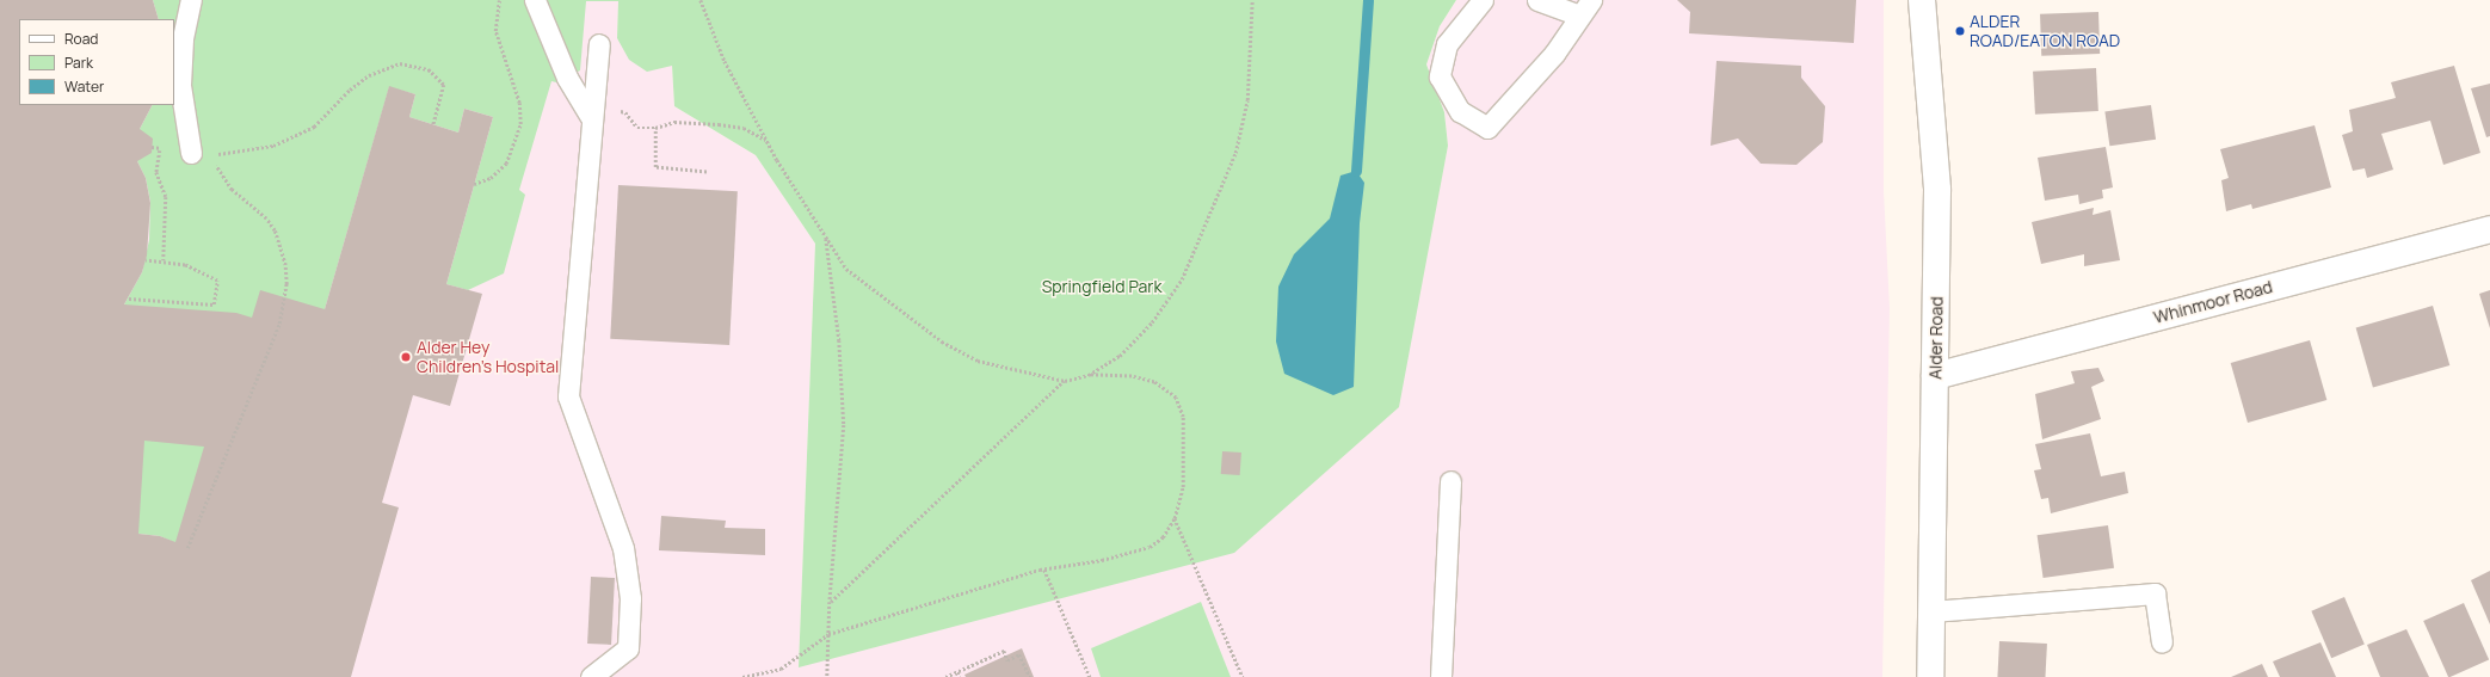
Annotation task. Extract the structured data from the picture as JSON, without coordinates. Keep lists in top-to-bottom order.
{
  "streets": {
    "street": ["Whinmoor Road", "Alder Road"]
  },
  "crossings": [
    ["Whinmoor Road", "Alder Road"]
  ],
  "parks": ["Springfield Park"],
  "places": ["ALDER ROAD/EATON ROAD", "Alder Hey Children's Hospital"],
  "legend": ["Road", "Park", "Water"]
}
